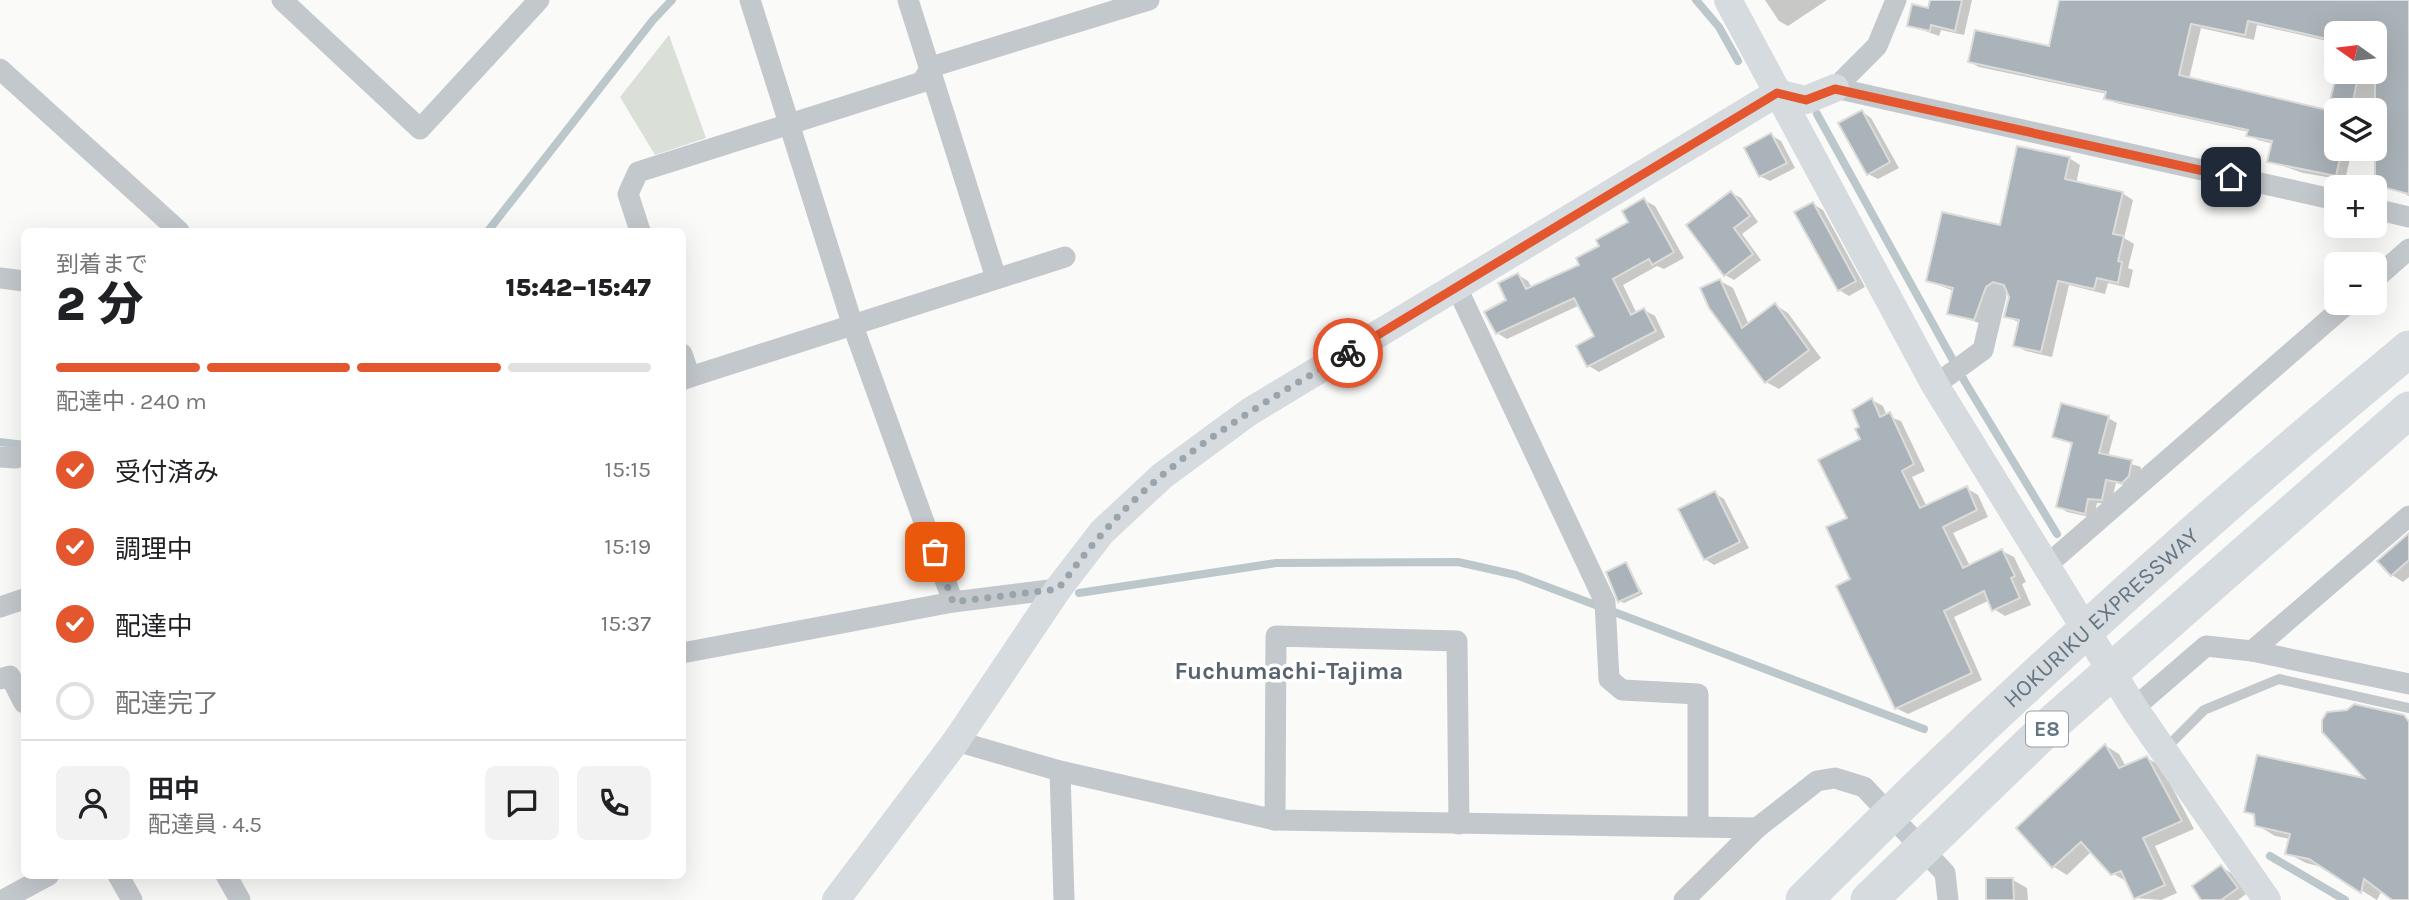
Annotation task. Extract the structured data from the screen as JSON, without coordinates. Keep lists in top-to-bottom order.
{
  "streets": {
    "highway": ["HOKURIKU EXPRESSWAY", "E8"]
  },
  "districts": ["Fuchumachi-Tajima"],
  "north": "left",
  "page": {
    "map_buttons": ["+", "−"],
    "heading": ["2 分", "到着まで", "15:42–15:47"],
    "panel": ["田中", "配達員 · 4.5"],
    "bar": "配達中 · 240 m",
    "list": [
      ["受付済み", "15:15"],
      ["調理中", "15:19"],
      ["配達中", "15:37"],
      "配達完了"
    ]
  }
}
